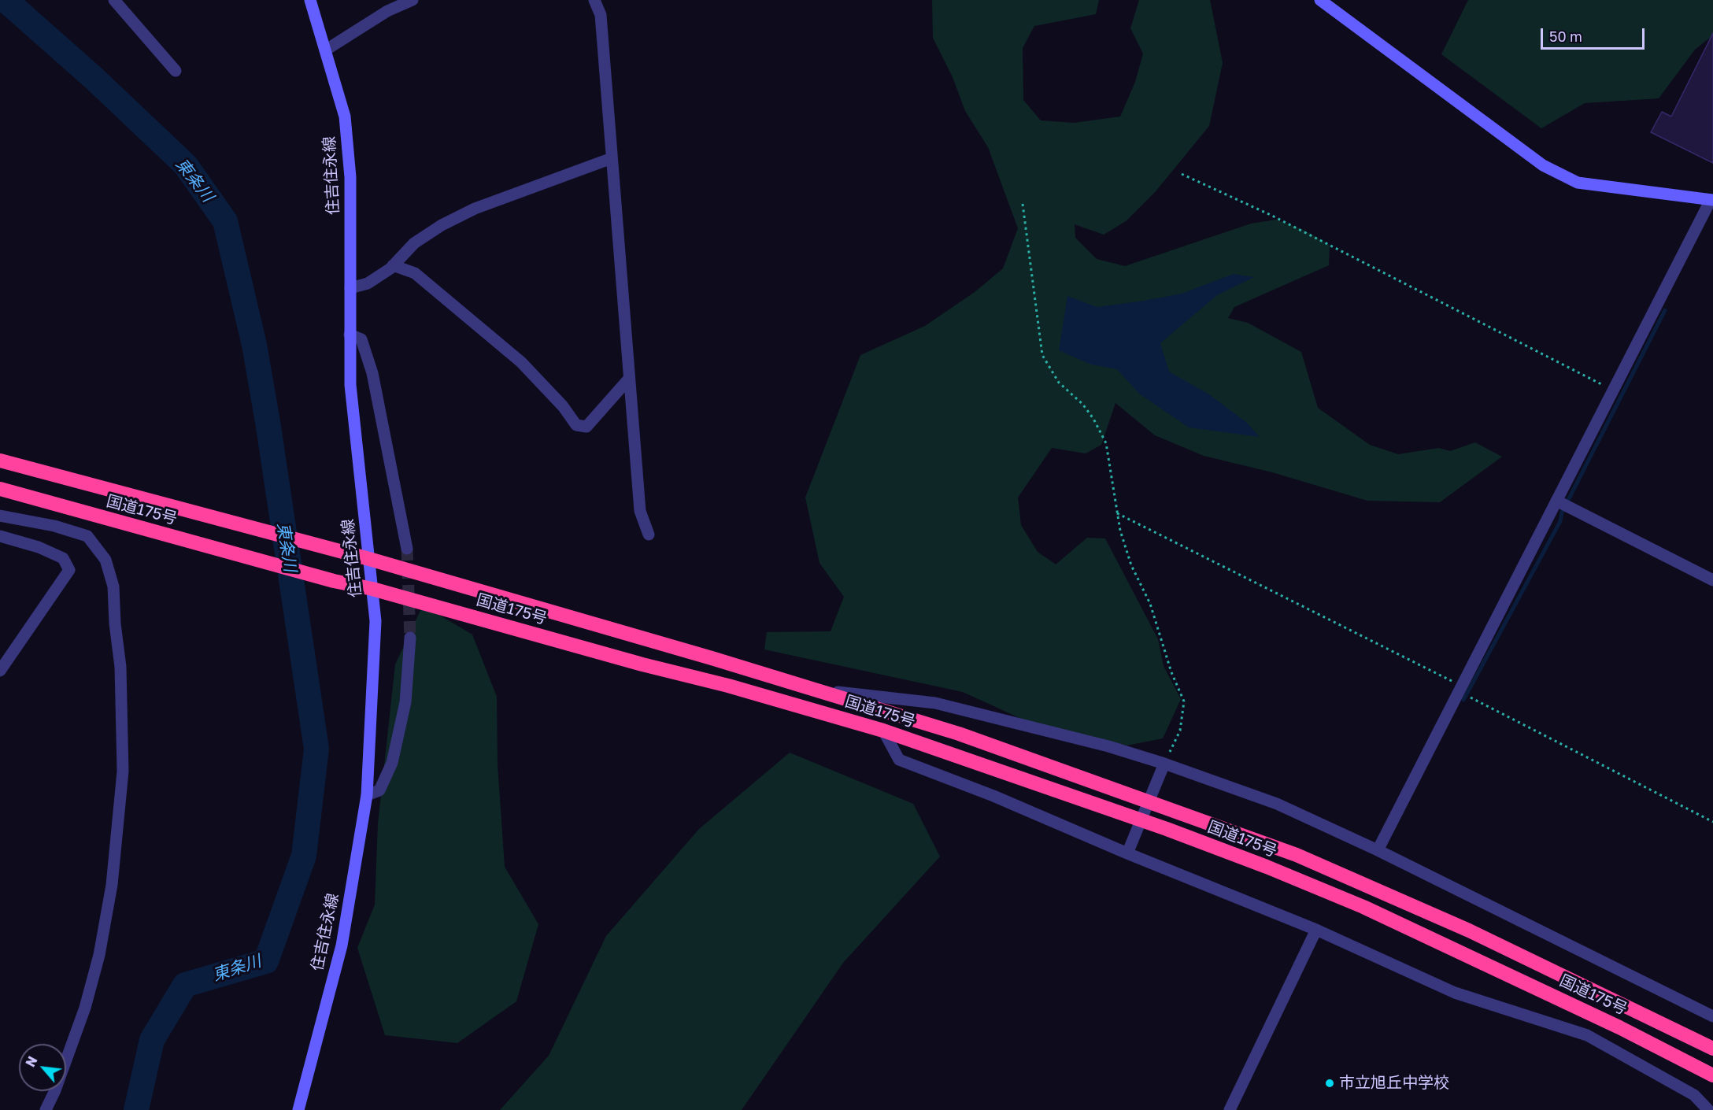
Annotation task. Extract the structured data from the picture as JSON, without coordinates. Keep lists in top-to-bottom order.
{
  "streets": {
    "highway": ["国道175号"],
    "main road": ["住吉住永線"]
  },
  "crossings": [
    ["住吉住永線", "国道175号"]
  ],
  "water": ["東条川"],
  "places": ["市立旭丘中学校"],
  "scale_bar": "50 m",
  "north": "top left"
}
